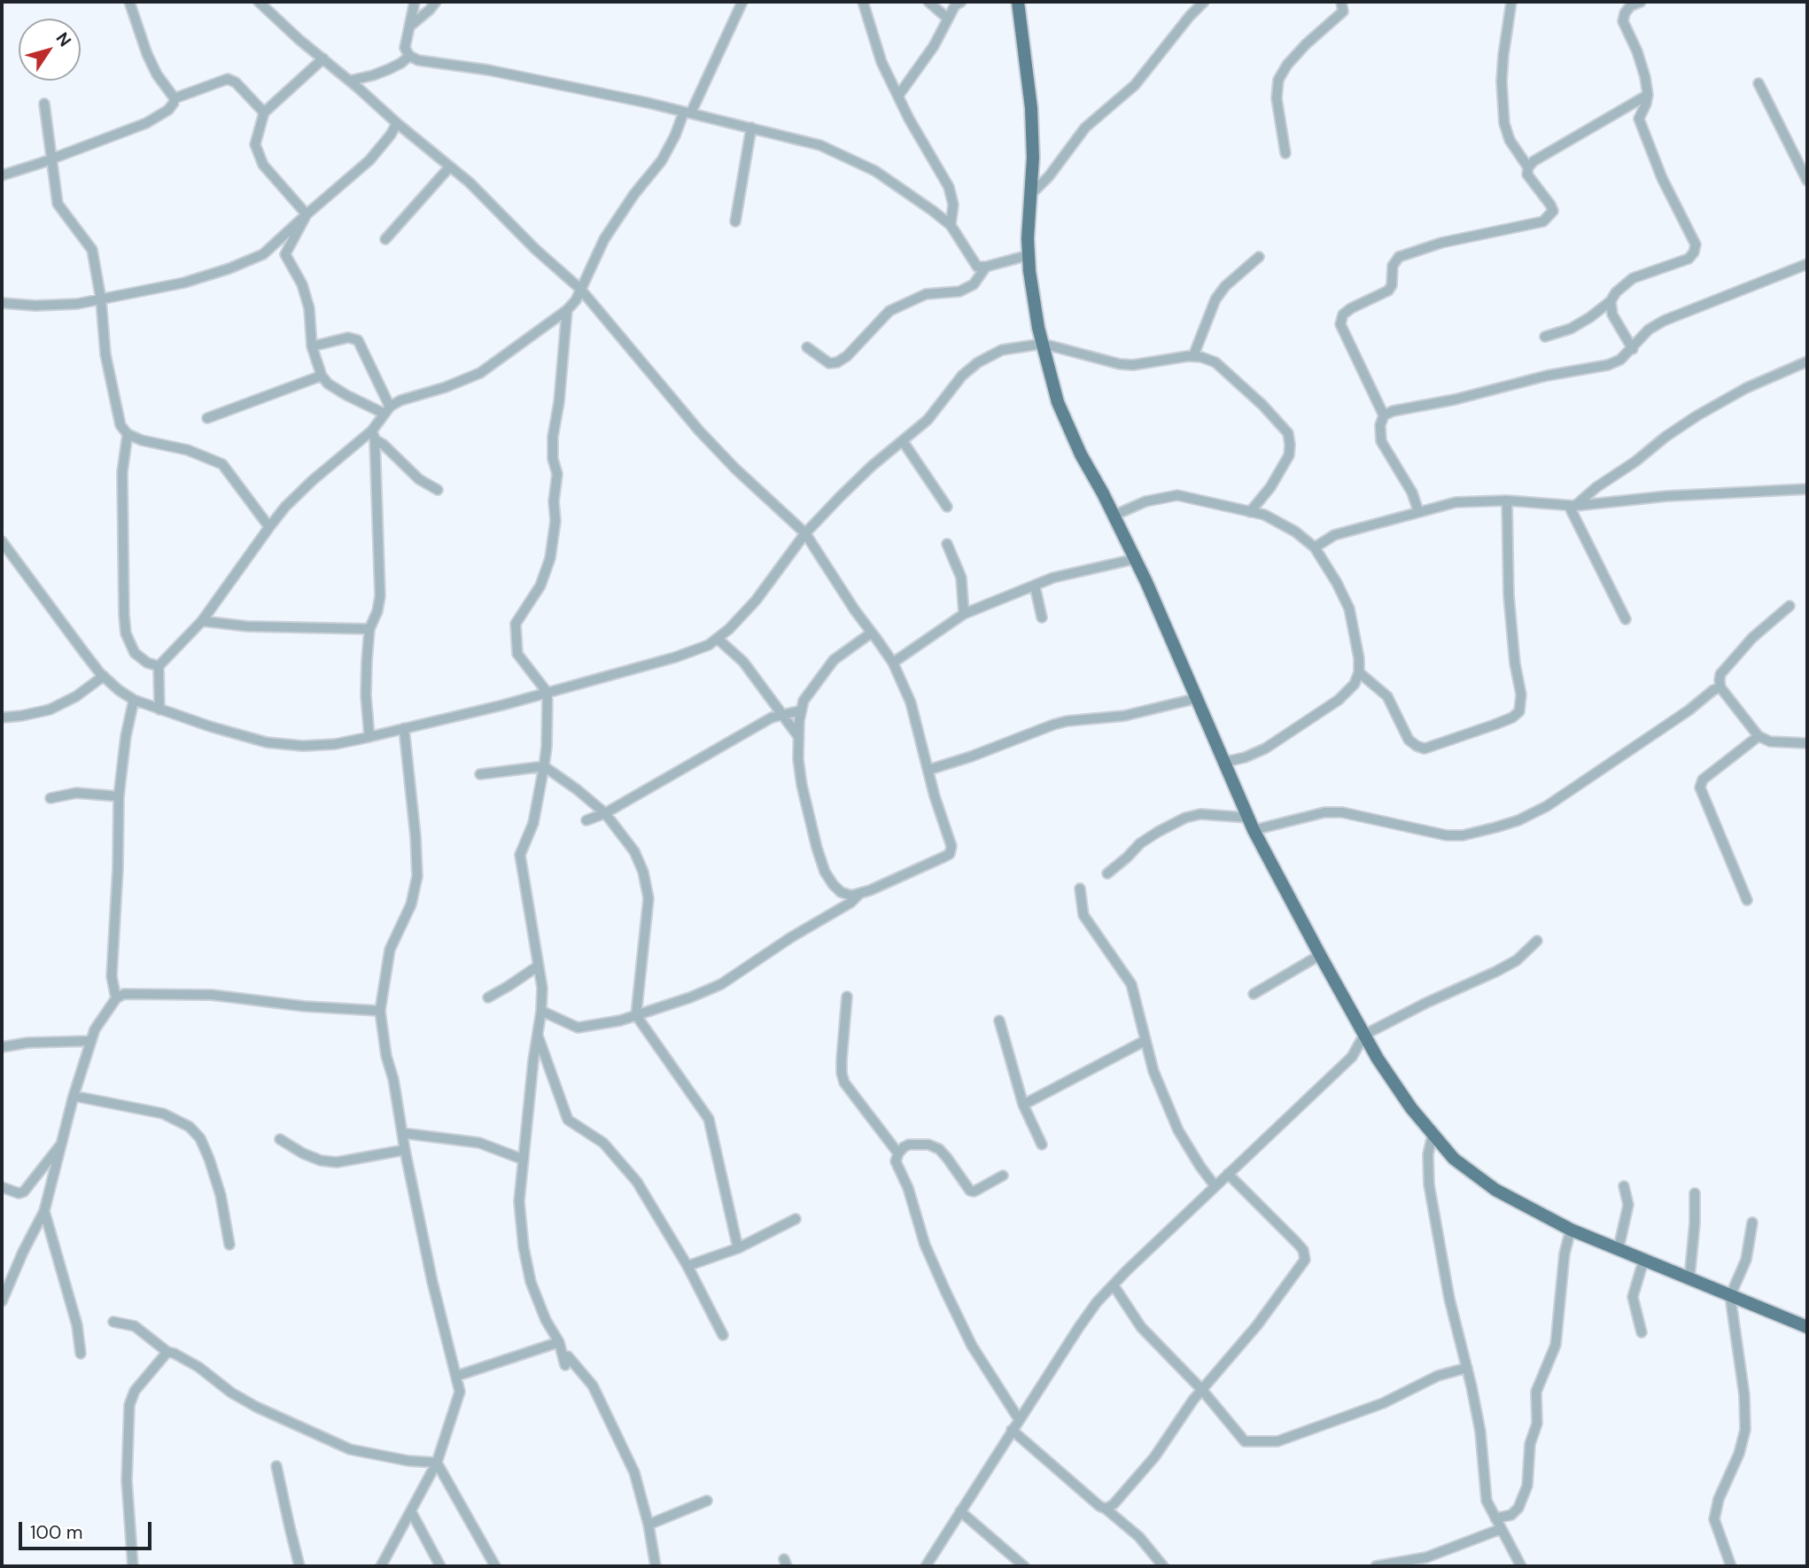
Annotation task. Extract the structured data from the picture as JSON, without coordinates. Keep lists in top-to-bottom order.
{
  "scale_bar": "100 m",
  "north": "top right"
}
